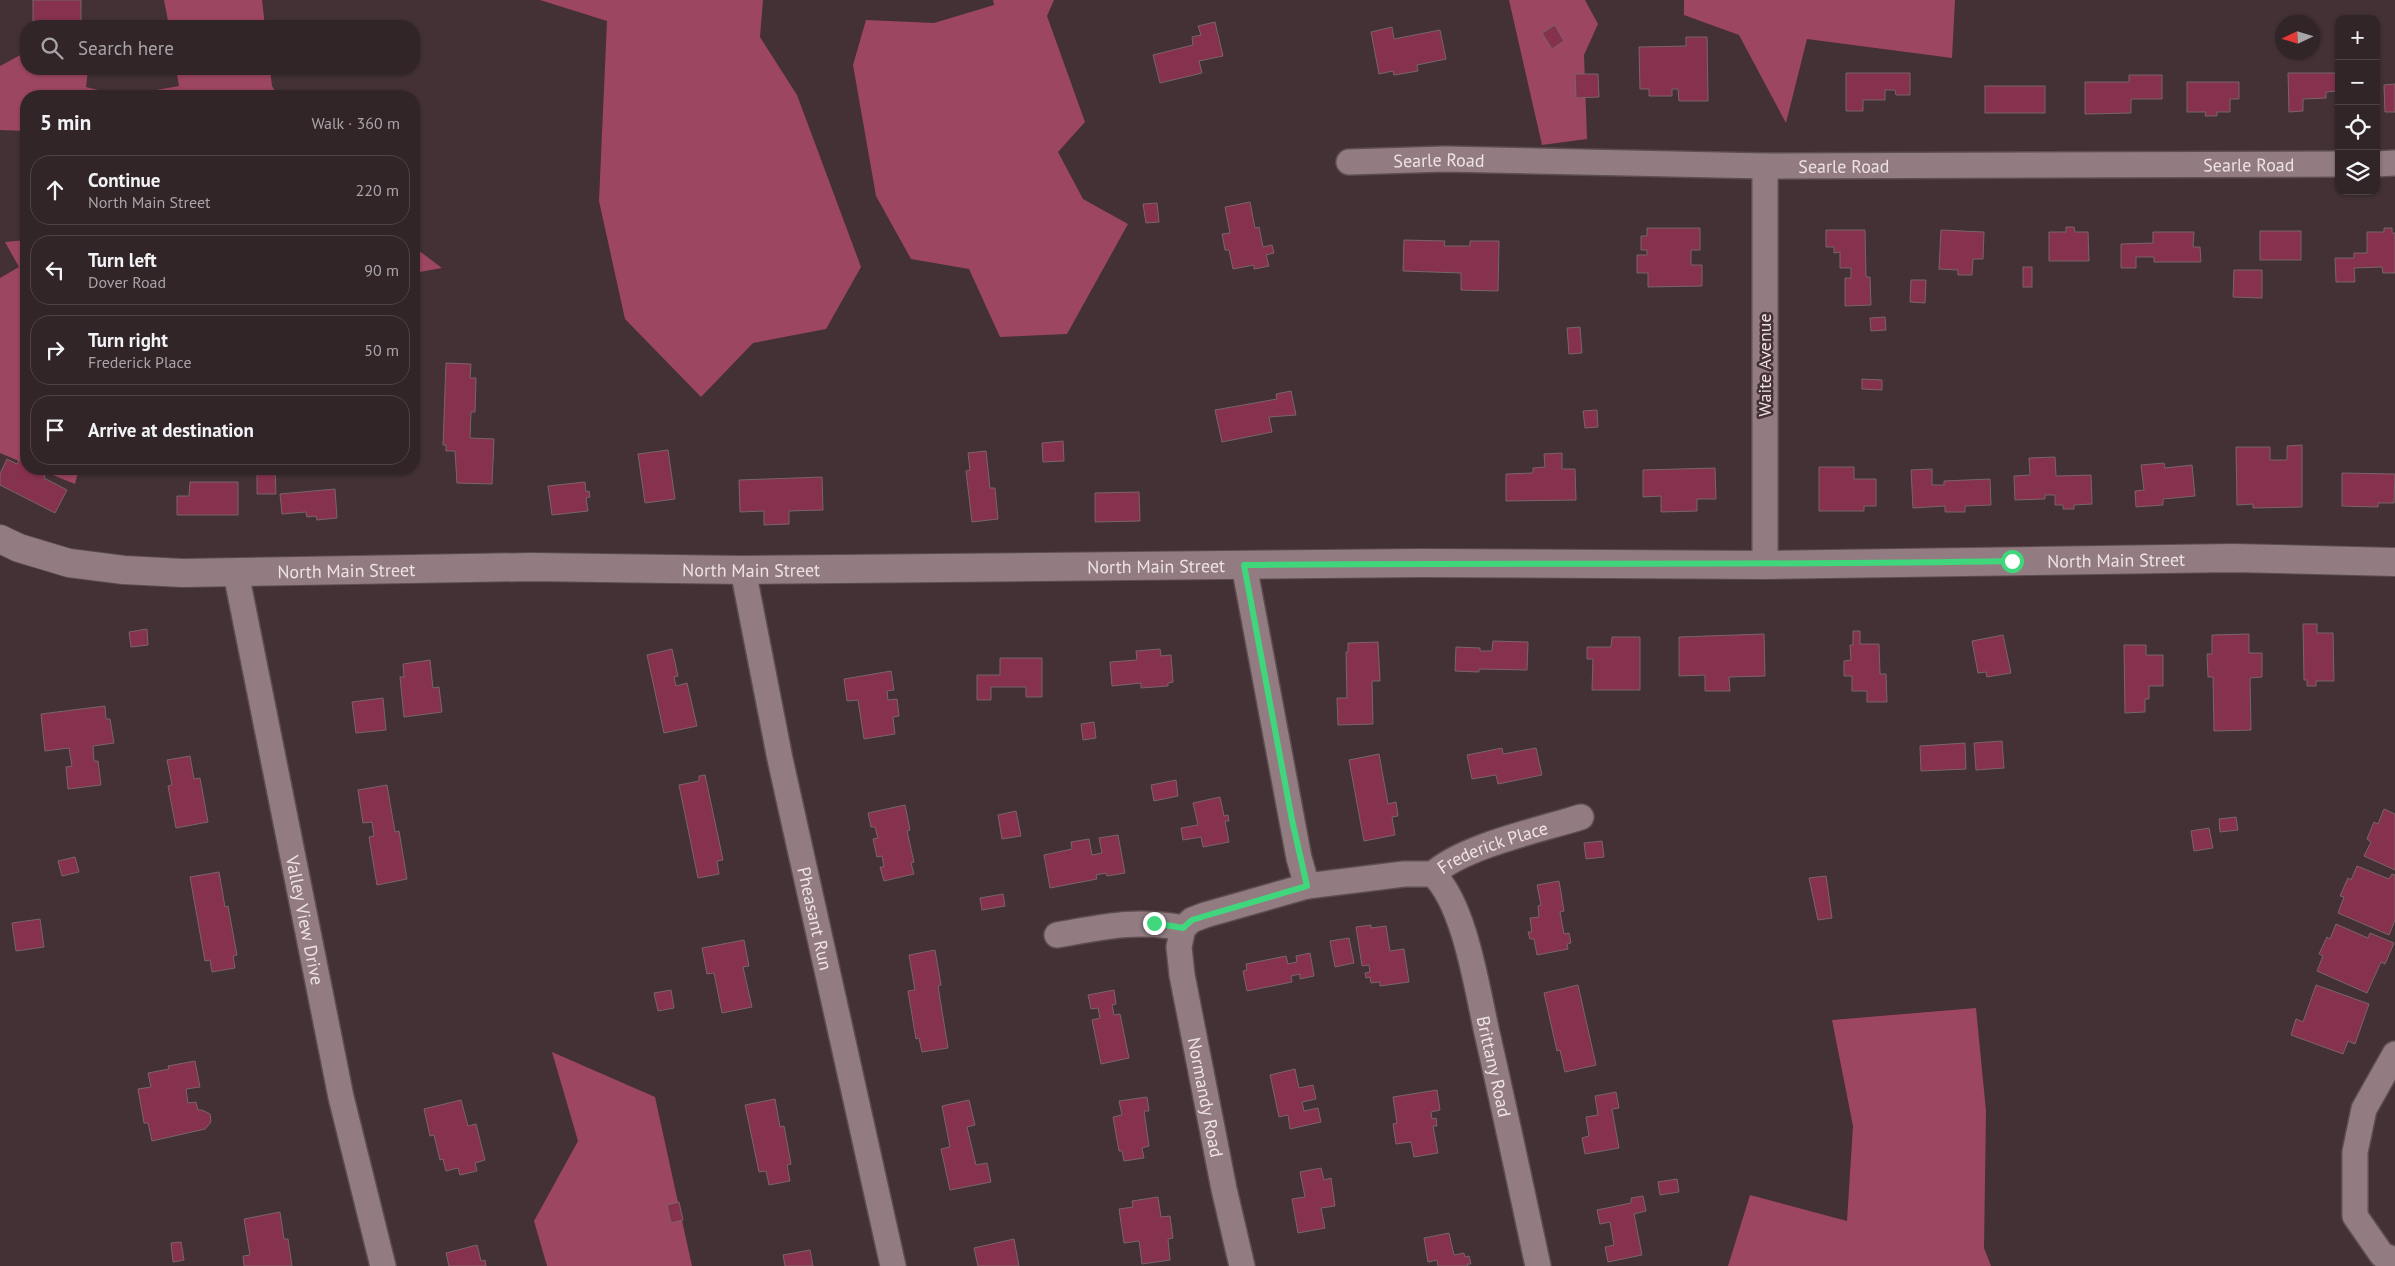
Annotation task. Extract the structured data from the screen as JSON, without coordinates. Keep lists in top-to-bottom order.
{
  "streets": {
    "street": [
      "Searle Road",
      "Waite Avenue",
      "North Main Street",
      "Frederick Place",
      "Pheasant Run",
      "Valley View Drive",
      "Brittany Road",
      "Normandy Road"
    ]
  },
  "crossings": [
    ["Searle Road", "Waite Avenue"],
    ["Waite Avenue", "North Main Street"],
    ["North Main Street", "Pheasant Run"],
    ["North Main Street", "Valley View Drive"],
    ["Frederick Place", "Brittany Road"],
    ["Frederick Place", "Normandy Road"]
  ],
  "north": "left",
  "page": {
    "map_buttons": ["+", "−"],
    "search": "Search here",
    "heading": ["5 min", "Walk · 360 m"],
    "list": [
      ["Continue", "North Main Street", "220 m"],
      ["Turn left", "Dover Road", "90 m"],
      ["Turn right", "Frederick Place", "50 m"],
      "Arrive at destination"
    ]
  }
}
